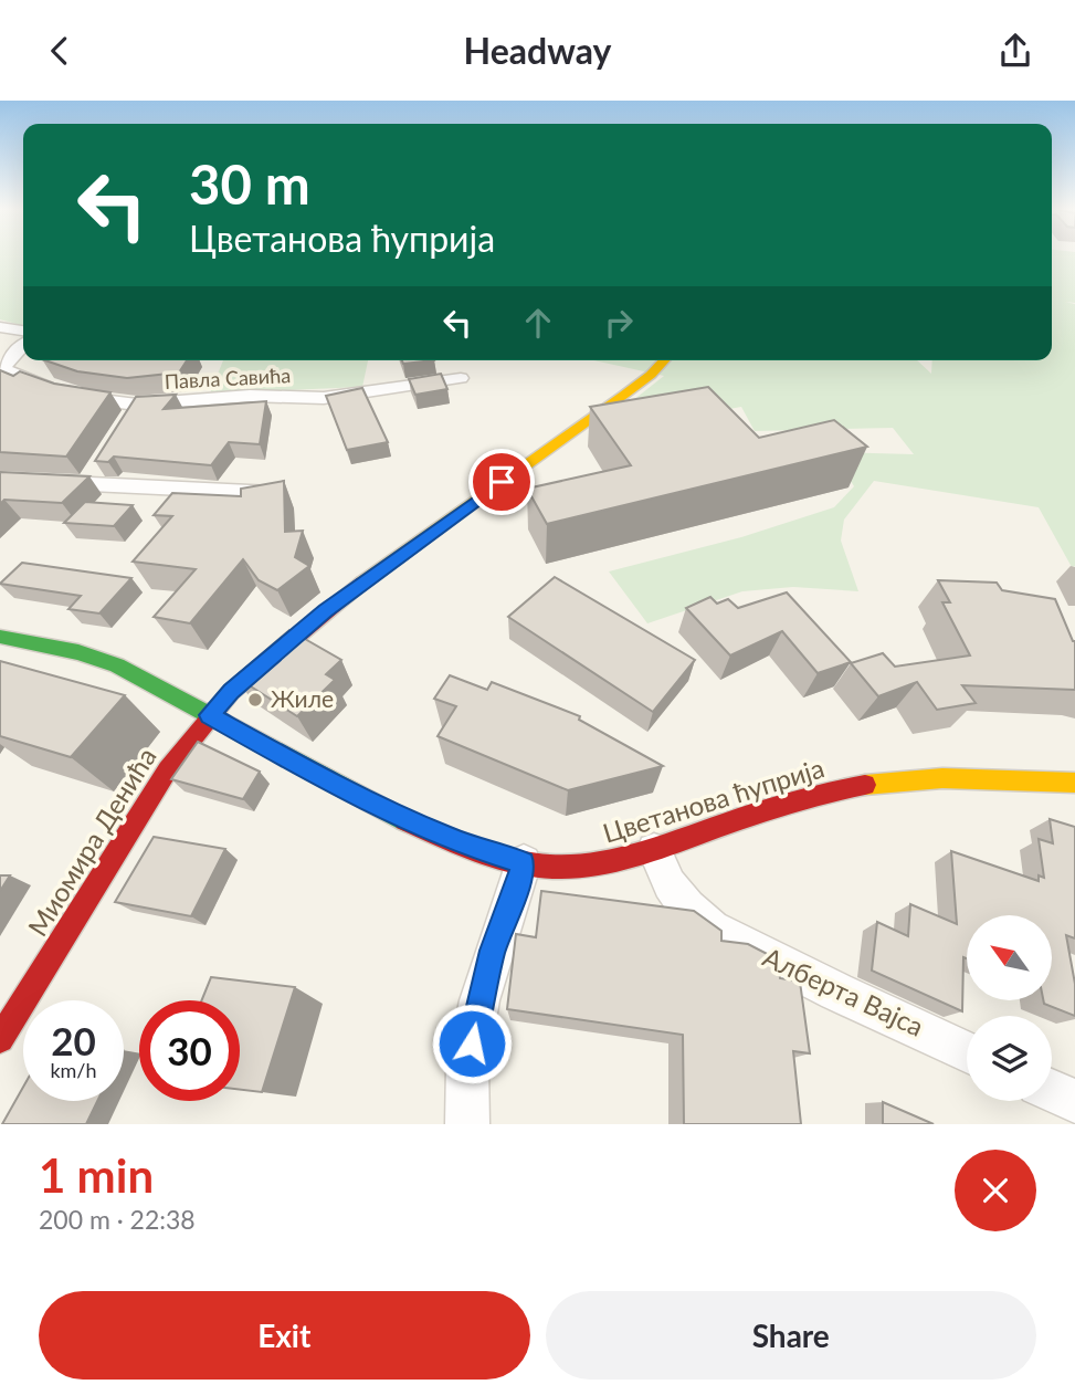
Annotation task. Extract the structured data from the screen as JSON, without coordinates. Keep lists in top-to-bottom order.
{
  "streets": {
    "street": [
      "Павла Савића",
      "Цветанова ћуприја",
      "Миомира Денића",
      "Алберта Вајса"
    ]
  },
  "crossings": [
    ["Цветанова ћуприја", "Миомира Денића"],
    ["Цветанова ћуприја", "Алберта Вајса"]
  ],
  "places": ["Жиле"],
  "north": "top left",
  "page": {
    "header": "Headway",
    "turn": ["30 m", "Цветанова ћуприја"],
    "speed": "20 km/h",
    "limit": "30",
    "heading": ["1 min", "200 m · 22:38"],
    "buttons": ["Exit", "Share"]
  }
}
